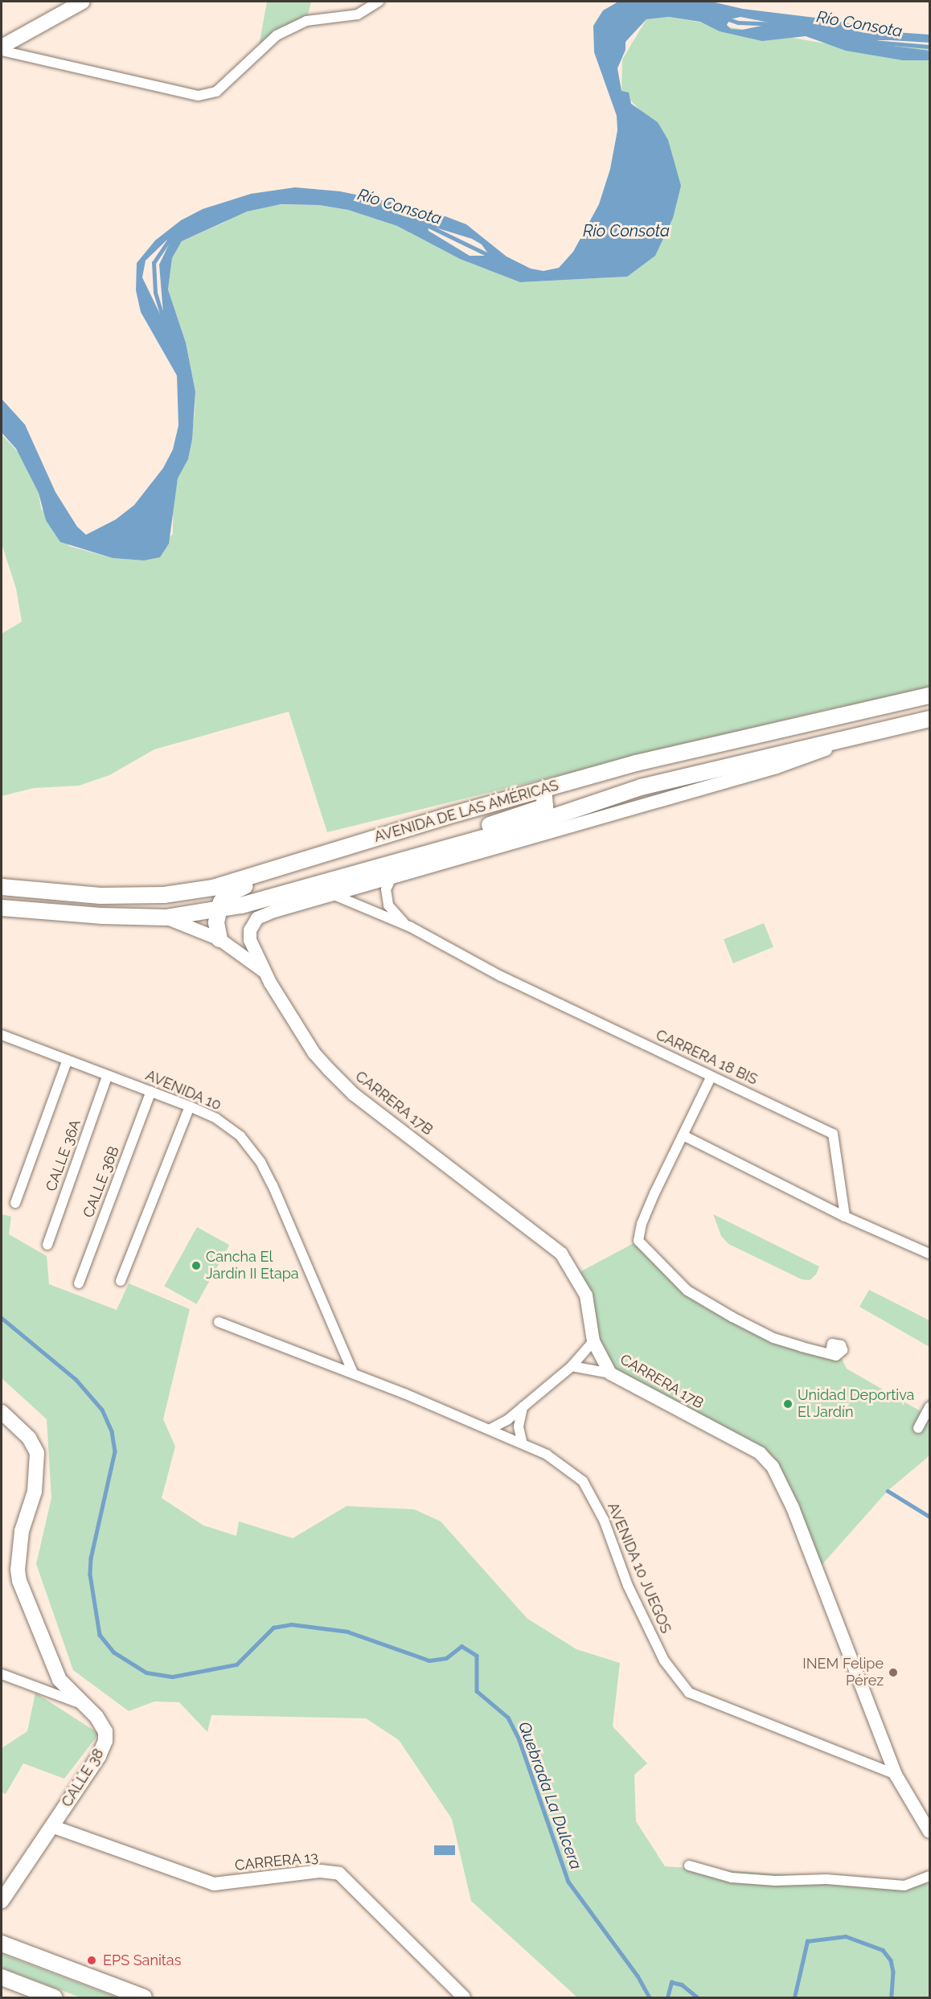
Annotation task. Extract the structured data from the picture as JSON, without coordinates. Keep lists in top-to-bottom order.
{
  "streets": {
    "main road": ["AVENIDA DE LAS AMÉRICAS", "CALLE 38"],
    "street": [
      "CARRERA 18 BIS",
      "AVENIDA 10",
      "CARRERA 17B",
      "CALLE 36A",
      "CALLE 36B",
      "AVENIDA 10 JUEGOS",
      "CARRERA 13"
    ]
  },
  "crossings": [
    ["AVENIDA DE LAS AMÉRICAS", "CARRERA 18 BIS"],
    ["AVENIDA DE LAS AMÉRICAS", "CARRERA 17B"],
    ["CARRERA 18 BIS", "CARRERA 17B"],
    ["AVENIDA 10", "CALLE 36A"],
    ["AVENIDA 10", "CALLE 36B"],
    ["AVENIDA 10", "AVENIDA 10 JUEGOS"],
    ["CARRERA 17B", "AVENIDA 10 JUEGOS"],
    ["CALLE 38", "CARRERA 13"]
  ],
  "water": ["Río Consota", "Rio Consota", "Quebrada La Dulcera"],
  "places": [
    "Cancha El Jardín II Etapa",
    "Unidad Deportiva El Jardín",
    "INEM Felipe Pérez",
    "EPS Sanitas"
  ]
}
